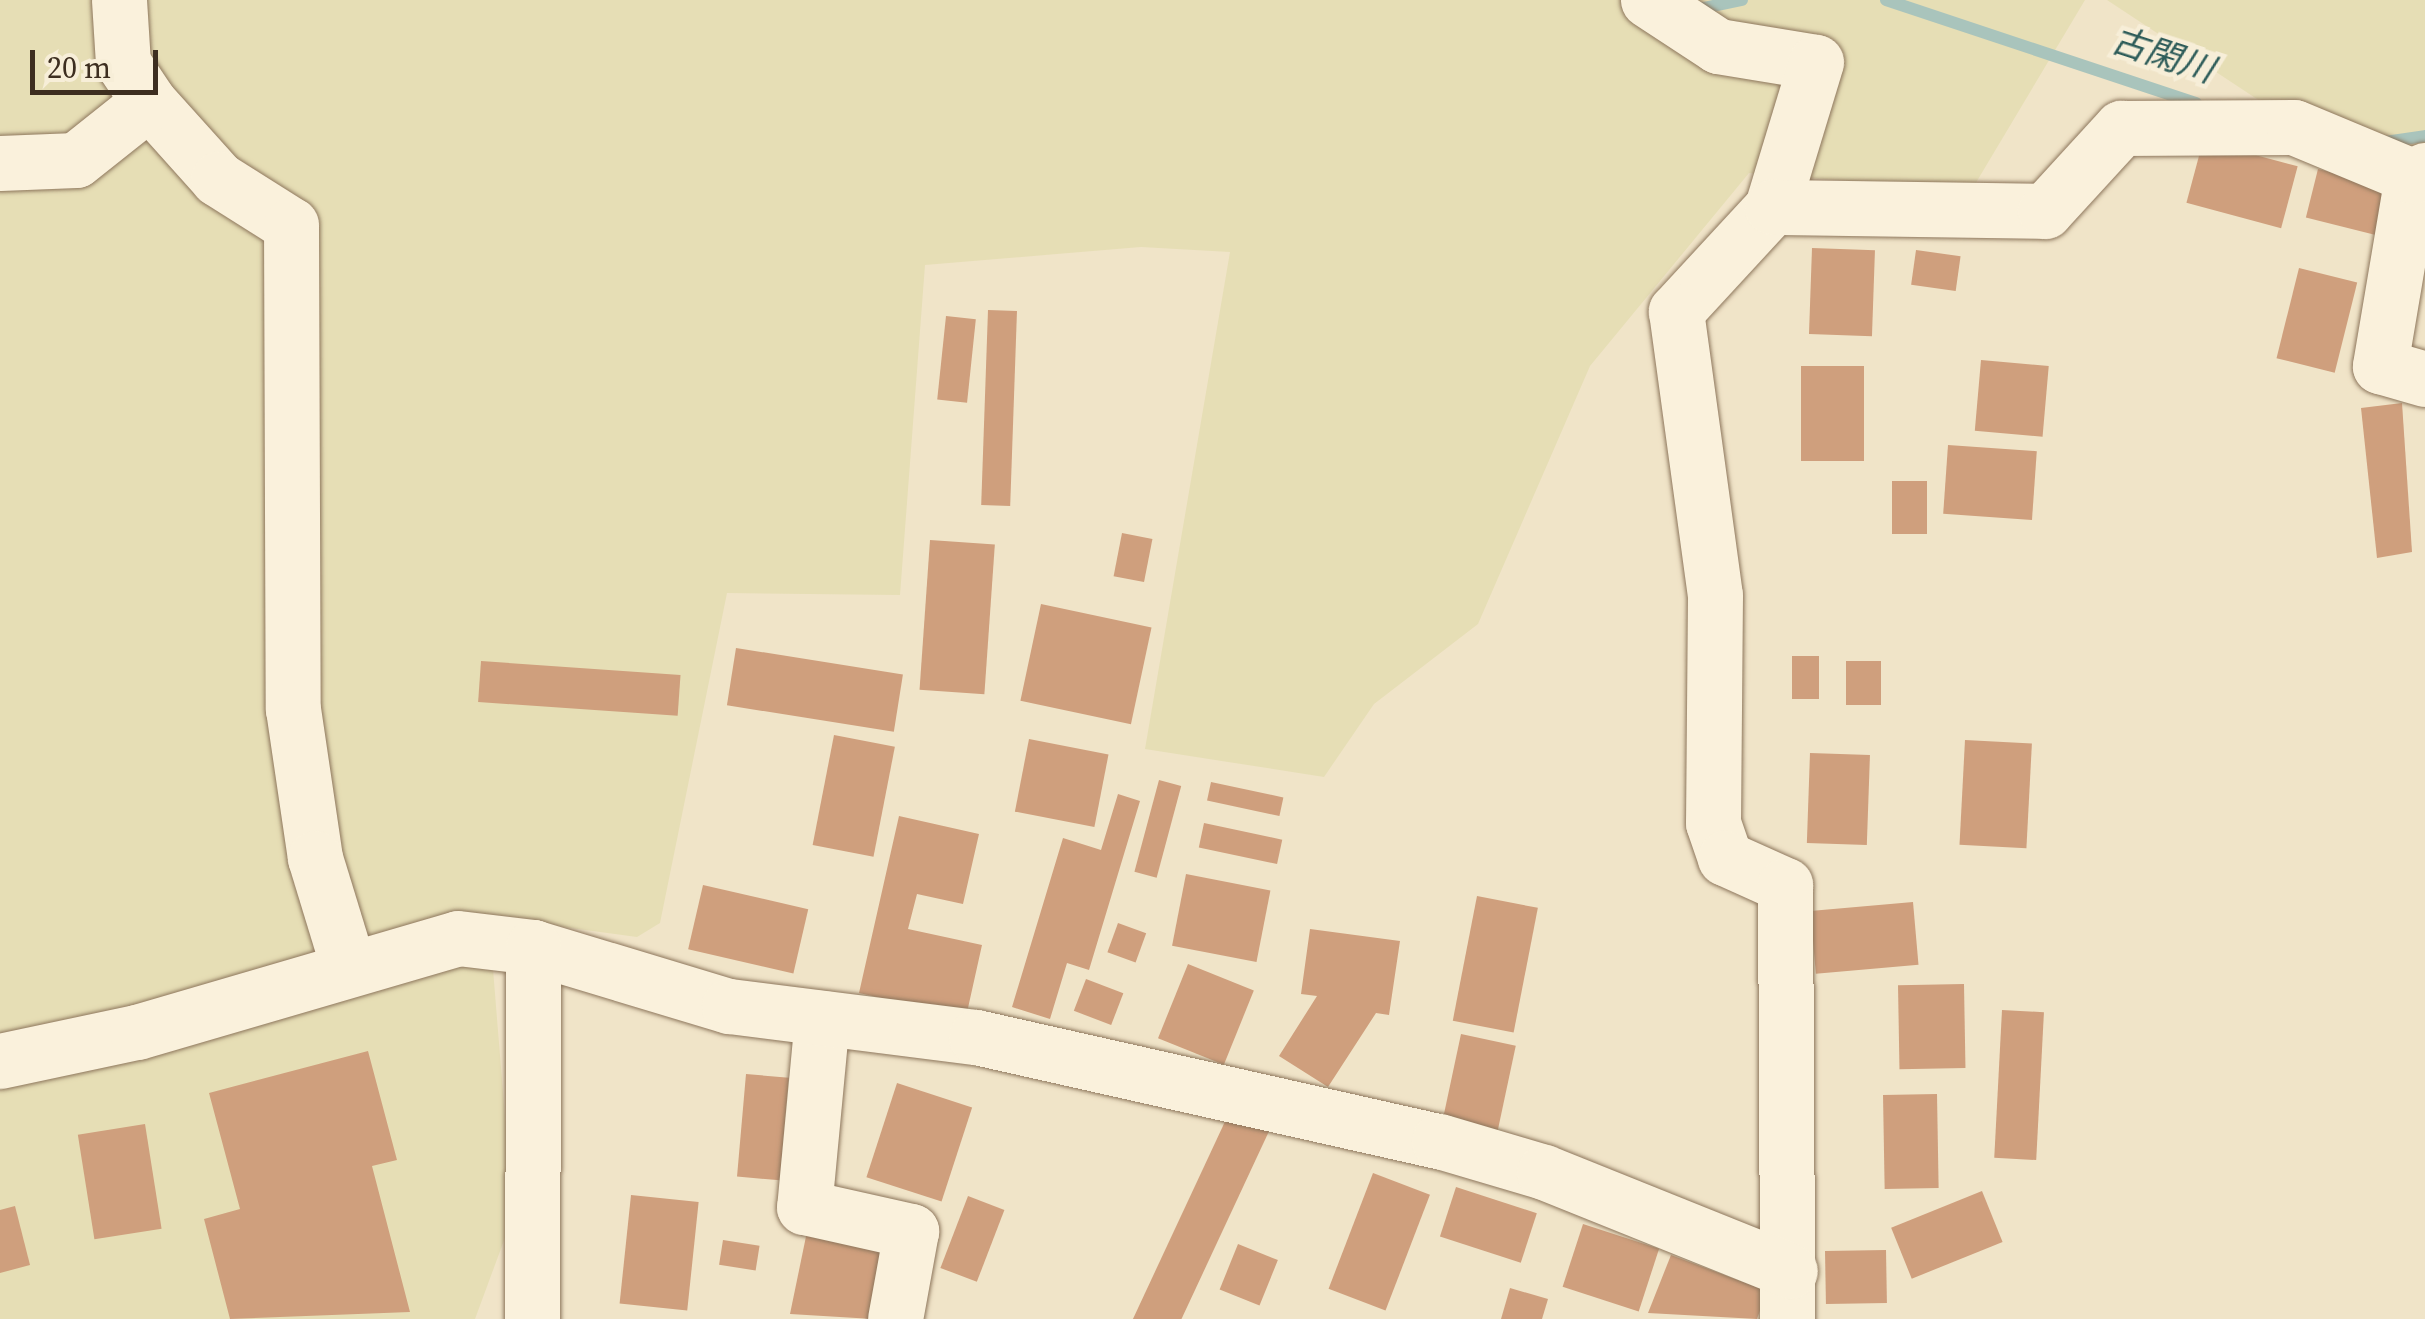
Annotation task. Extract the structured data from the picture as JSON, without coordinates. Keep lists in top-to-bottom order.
{
  "water": ["古閑川"],
  "scale_bar": "20 m"
}
